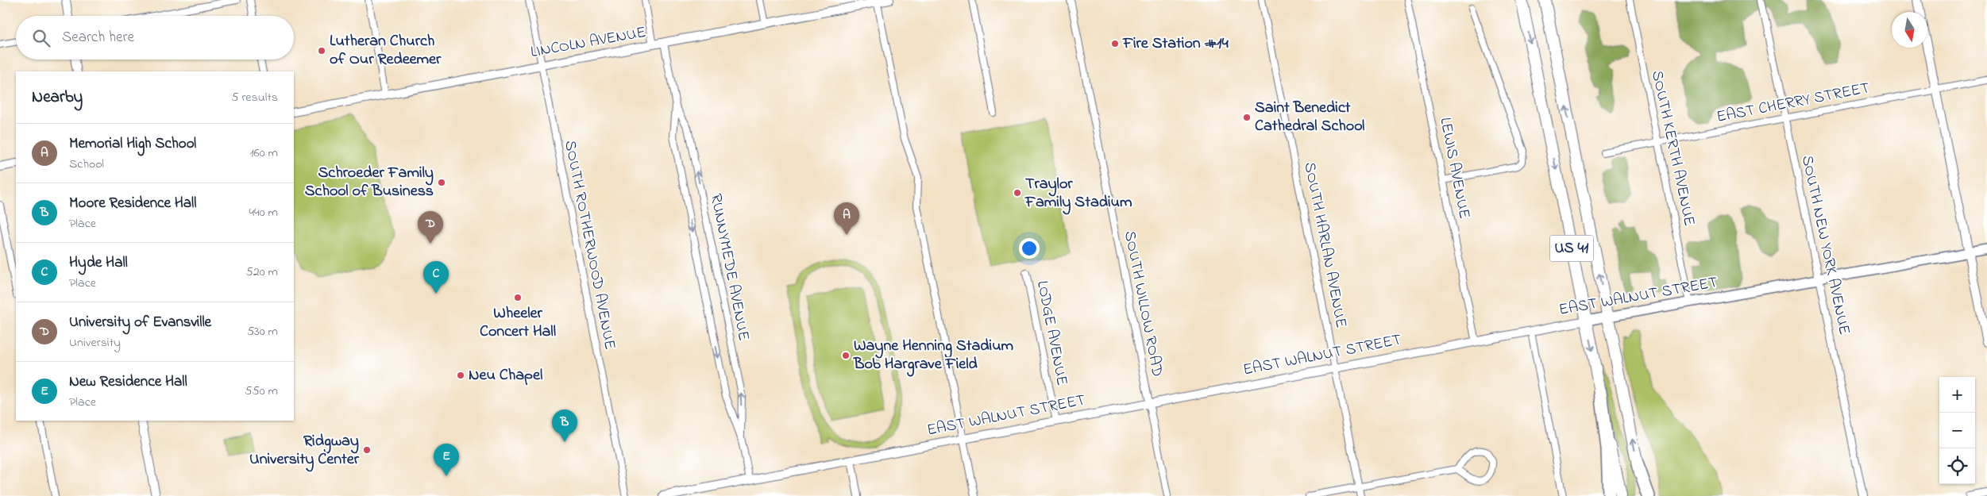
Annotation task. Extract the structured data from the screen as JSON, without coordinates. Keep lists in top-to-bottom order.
{
  "streets": {
    "highway": ["US 41"],
    "main road": ["EAST WALNUT STREET"],
    "street": [
      "LINCOLN AVENUE",
      "EAST CHERRY STREET",
      "SOUTH KERTH AVENUE",
      "LEWIS AVENUE",
      "SOUTH ROTHERWOOD AVENUE",
      "SOUTH HARLAN AVENUE",
      "SOUTH NEW YORK AVENUE",
      "RUNNYMEDE AVENUE",
      "SOUTH WILLOW ROAD",
      "LODGE AVENUE"
    ]
  },
  "crossings": [
    ["LINCOLN AVENUE", "SOUTH ROTHERWOOD AVENUE"],
    ["LINCOLN AVENUE", "RUNNYMEDE AVENUE"],
    ["EAST CHERRY STREET", "SOUTH KERTH AVENUE"],
    ["EAST CHERRY STREET", "SOUTH NEW YORK AVENUE"],
    ["SOUTH KERTH AVENUE", "EAST WALNUT STREET"],
    ["LEWIS AVENUE", "EAST WALNUT STREET"],
    ["SOUTH HARLAN AVENUE", "EAST WALNUT STREET"],
    ["SOUTH NEW YORK AVENUE", "EAST WALNUT STREET"],
    ["US 41", "EAST WALNUT STREET"],
    ["RUNNYMEDE AVENUE", "EAST WALNUT STREET"],
    ["EAST WALNUT STREET", "SOUTH WILLOW ROAD"],
    ["EAST WALNUT STREET", "LODGE AVENUE"]
  ],
  "places": [
    "Fire Station #14",
    "Lutheran Church of Our Redeemer",
    "Saint Benedict Cathedral School",
    "Schroeder Family School of Business",
    "Traylor Family Stadium",
    "Wheeler Concert Hall",
    "Wayne Henning Stadium Bob Hargrave Field",
    "Neu Chapel",
    "Ridgway University Center"
  ],
  "north": "bottom",
  "page": {
    "search": "Search here",
    "heading": ["Nearby", "5 results"],
    "list": [
      {
        "mark": "A",
        "name": "Memorial High School",
        "note": "School",
        "value": "160 m"
      },
      {
        "mark": "B",
        "name": "Moore Residence Hall",
        "note": "Place",
        "value": "440 m"
      },
      {
        "mark": "C",
        "name": "Hyde Hall",
        "note": "Place",
        "value": "520 m"
      },
      {
        "mark": "D",
        "name": "University of Evansville",
        "note": "University",
        "value": "530 m"
      },
      {
        "mark": "E",
        "name": "New Residence Hall",
        "note": "Place",
        "value": "550 m"
      }
    ],
    "pins": [
      "A",
      "D",
      "C",
      "B",
      "E"
    ],
    "map_buttons": ["+", "−"]
  }
}
